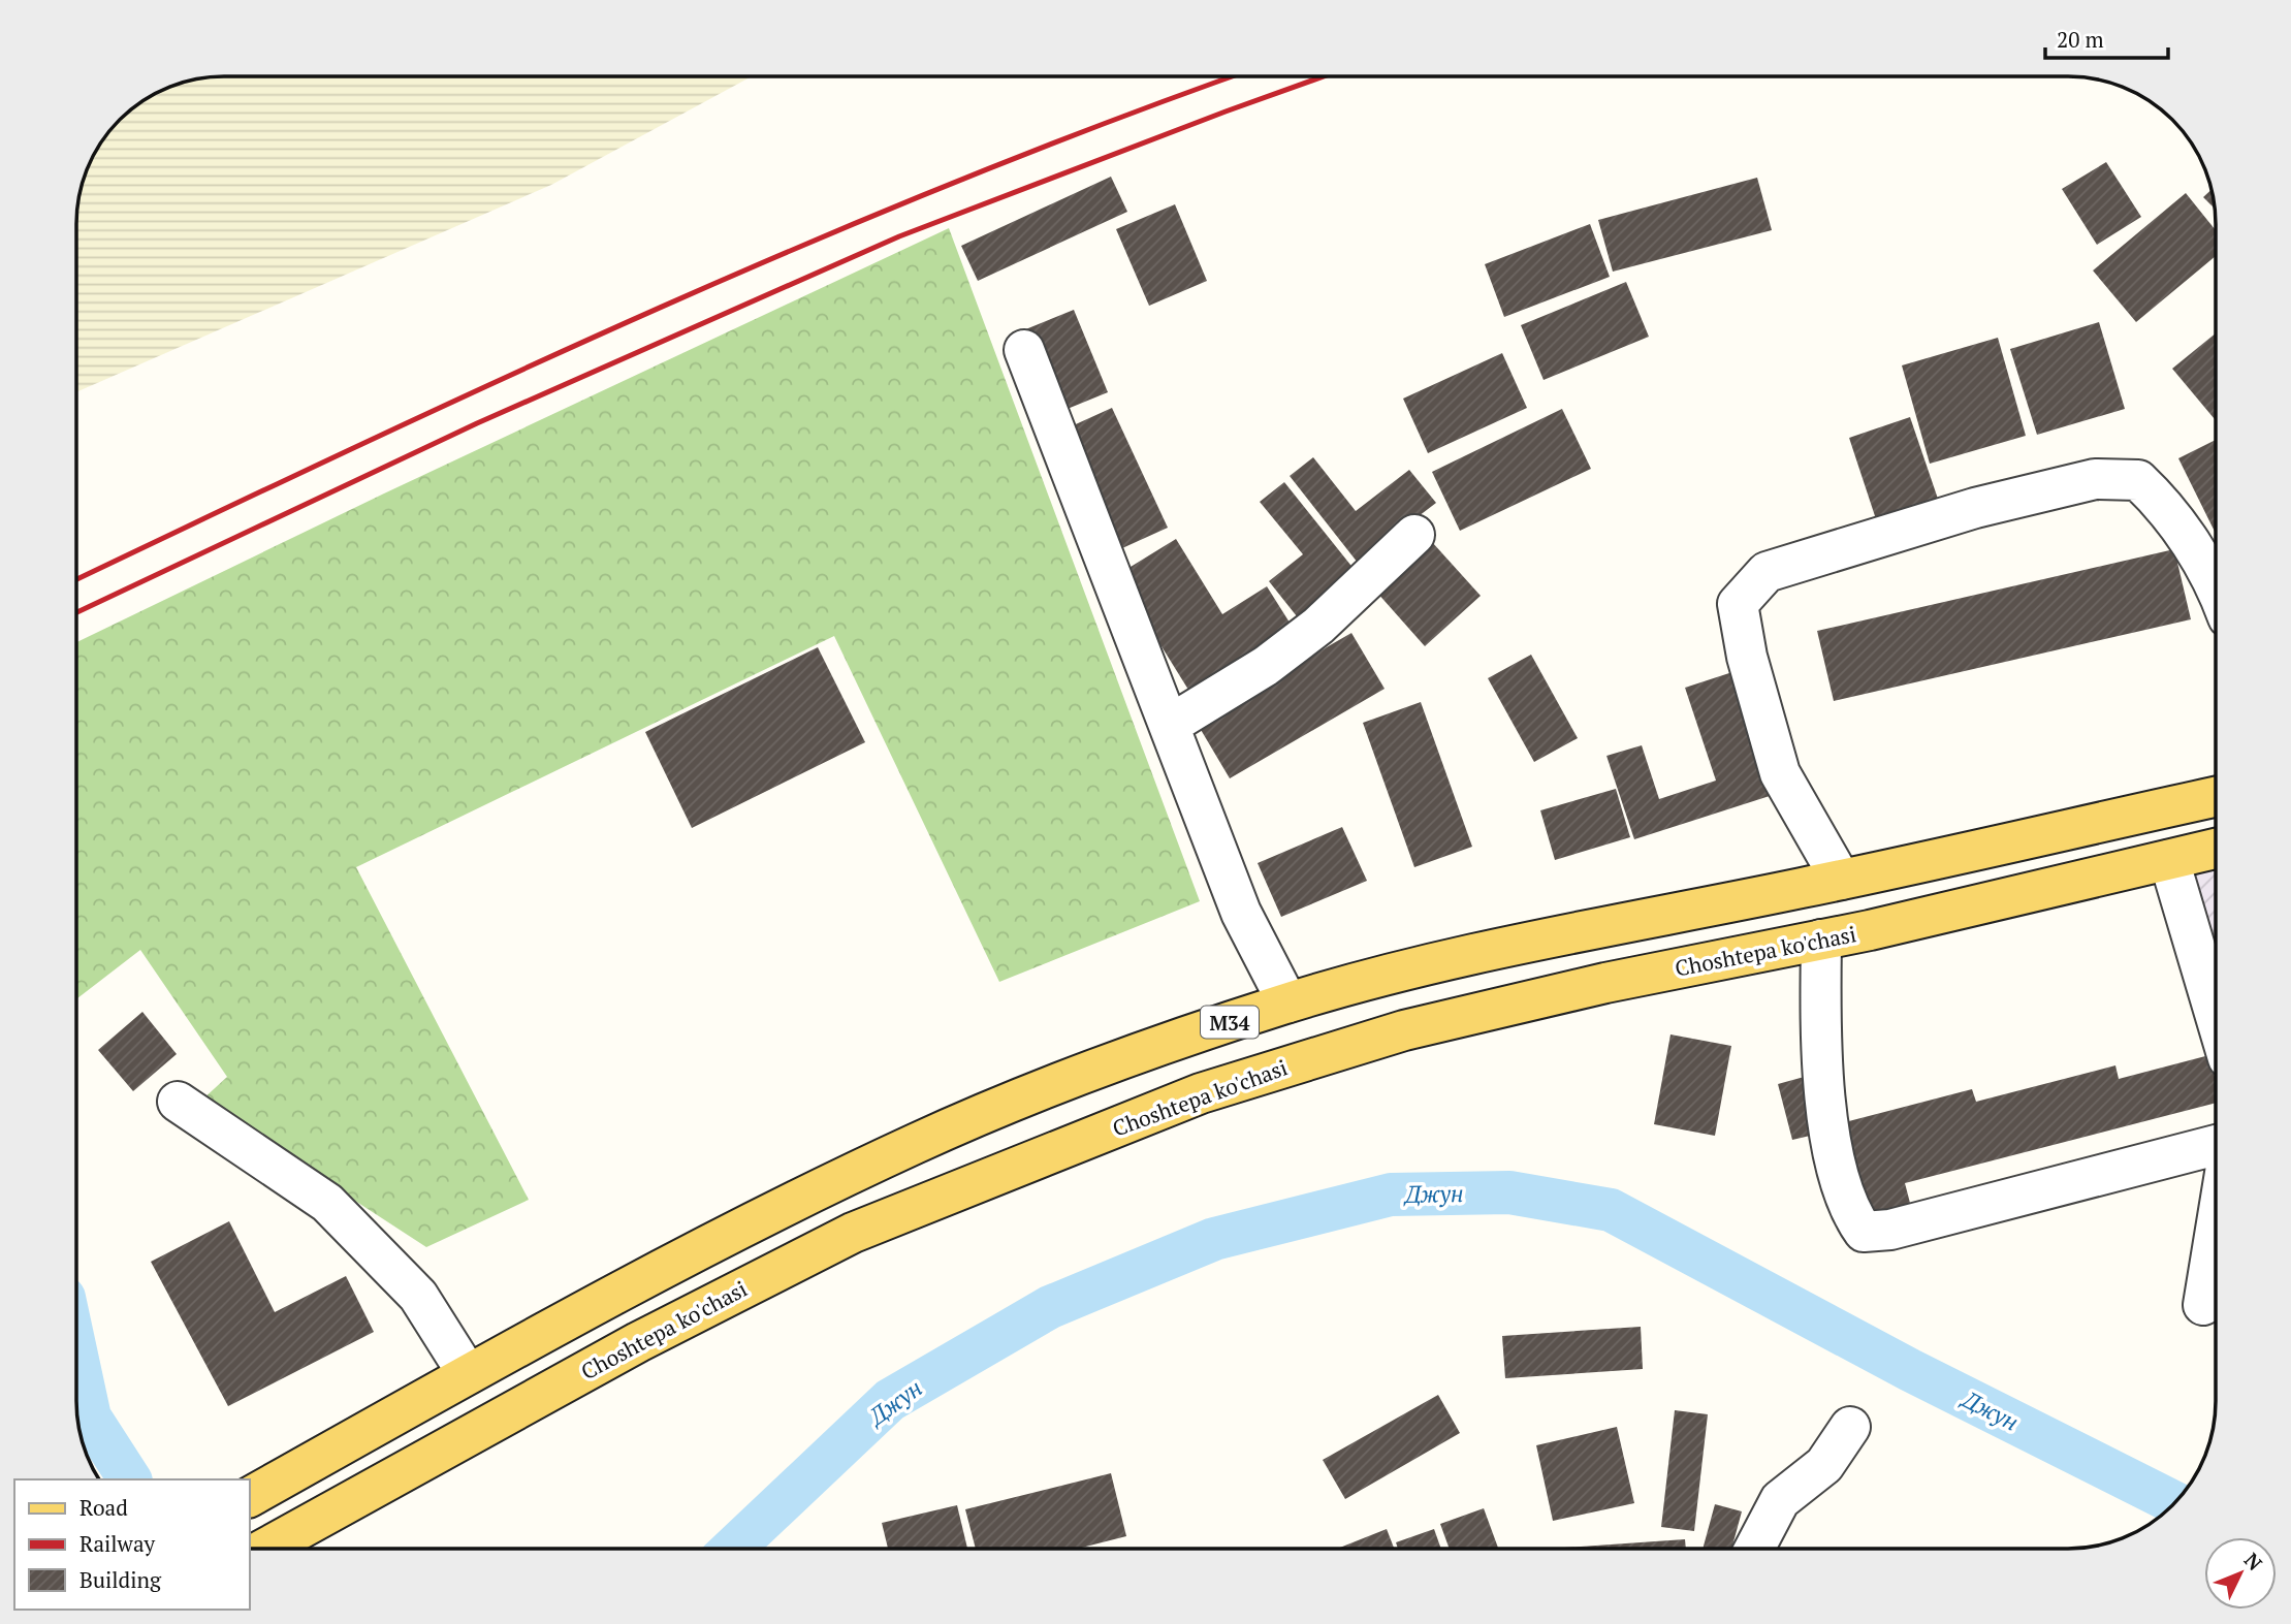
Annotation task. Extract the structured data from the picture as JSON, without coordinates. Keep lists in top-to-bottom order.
{
  "streets": {
    "main road": ["Choshtepa ko'chasi", "M34"]
  },
  "water": ["Джун"],
  "legend": ["Road", "Railway", "Building"],
  "scale_bar": "20 m",
  "north": "top right"
}
